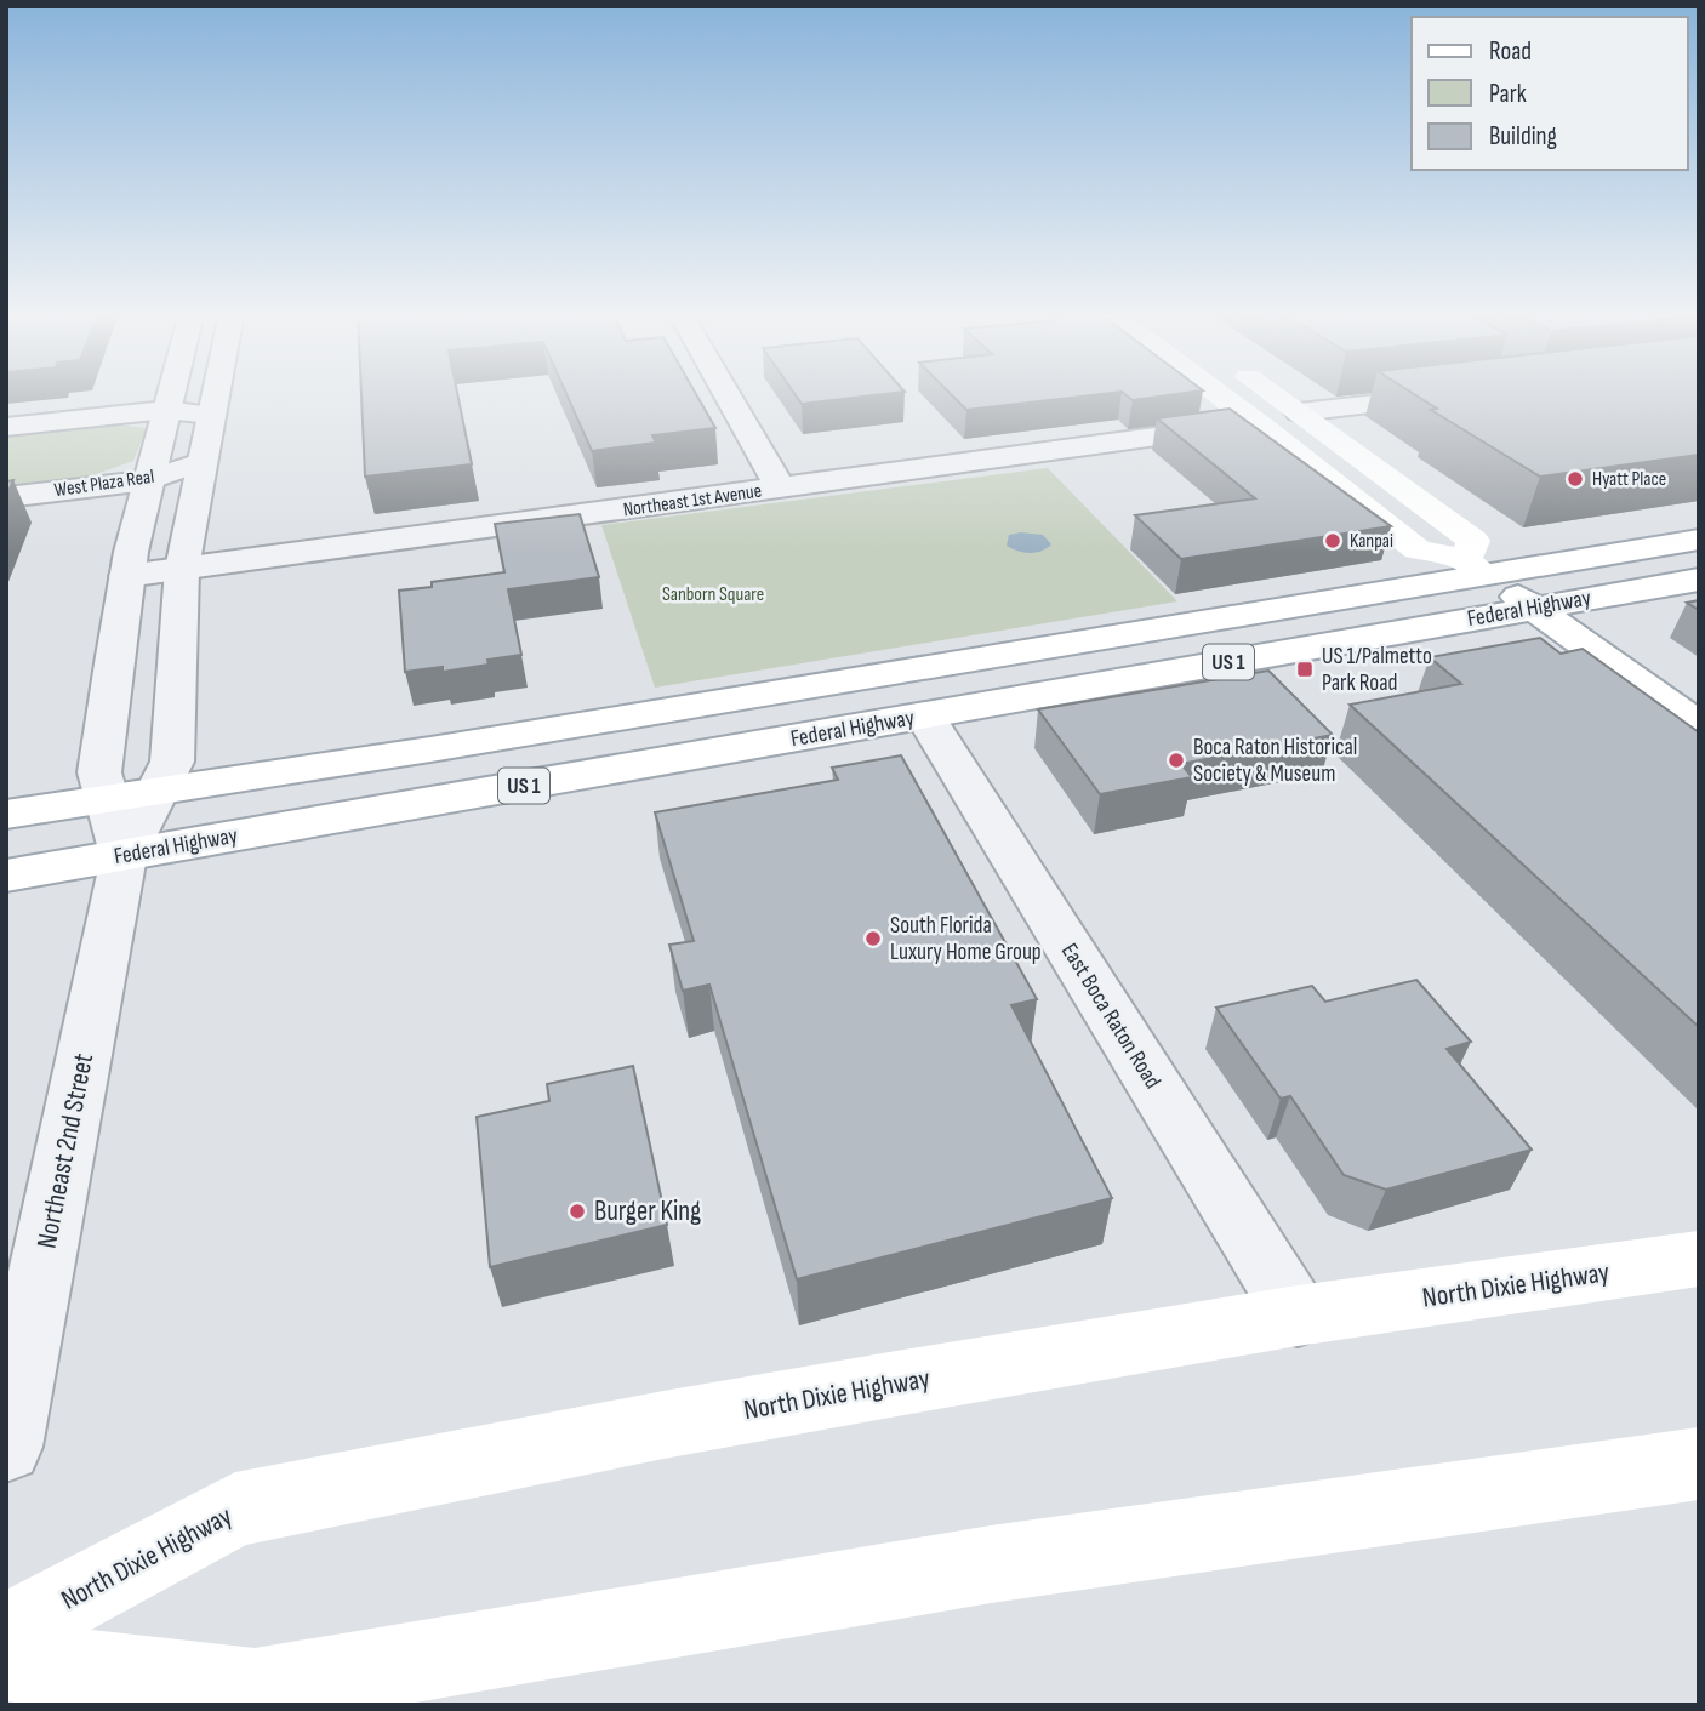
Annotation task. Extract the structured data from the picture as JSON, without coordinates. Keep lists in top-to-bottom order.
{
  "streets": {
    "main road": ["Federal Highway", "US 1", "North Dixie Highway"],
    "street": [
      "West Plaza Real",
      "Northeast 1st Avenue",
      "East Boca Raton Road",
      "Northeast 2nd Street"
    ]
  },
  "crossings": [
    ["West Plaza Real", "Northeast 2nd Street"],
    ["Northeast 1st Avenue", "Northeast 2nd Street"],
    ["Federal Highway", "East Boca Raton Road"],
    ["Federal Highway", "Northeast 2nd Street"],
    ["East Boca Raton Road", "North Dixie Highway"]
  ],
  "parks": ["Sanborn Square"],
  "places": {
    "other": [
      "Hyatt Place",
      "Kanpai",
      "Boca Raton Historical Society & Museum",
      "South Florida Luxury Home Group",
      "Burger King"
    ],
    "transit": ["US 1/Palmetto Park Road"]
  },
  "legend": ["Road", "Park", "Building"]
}
